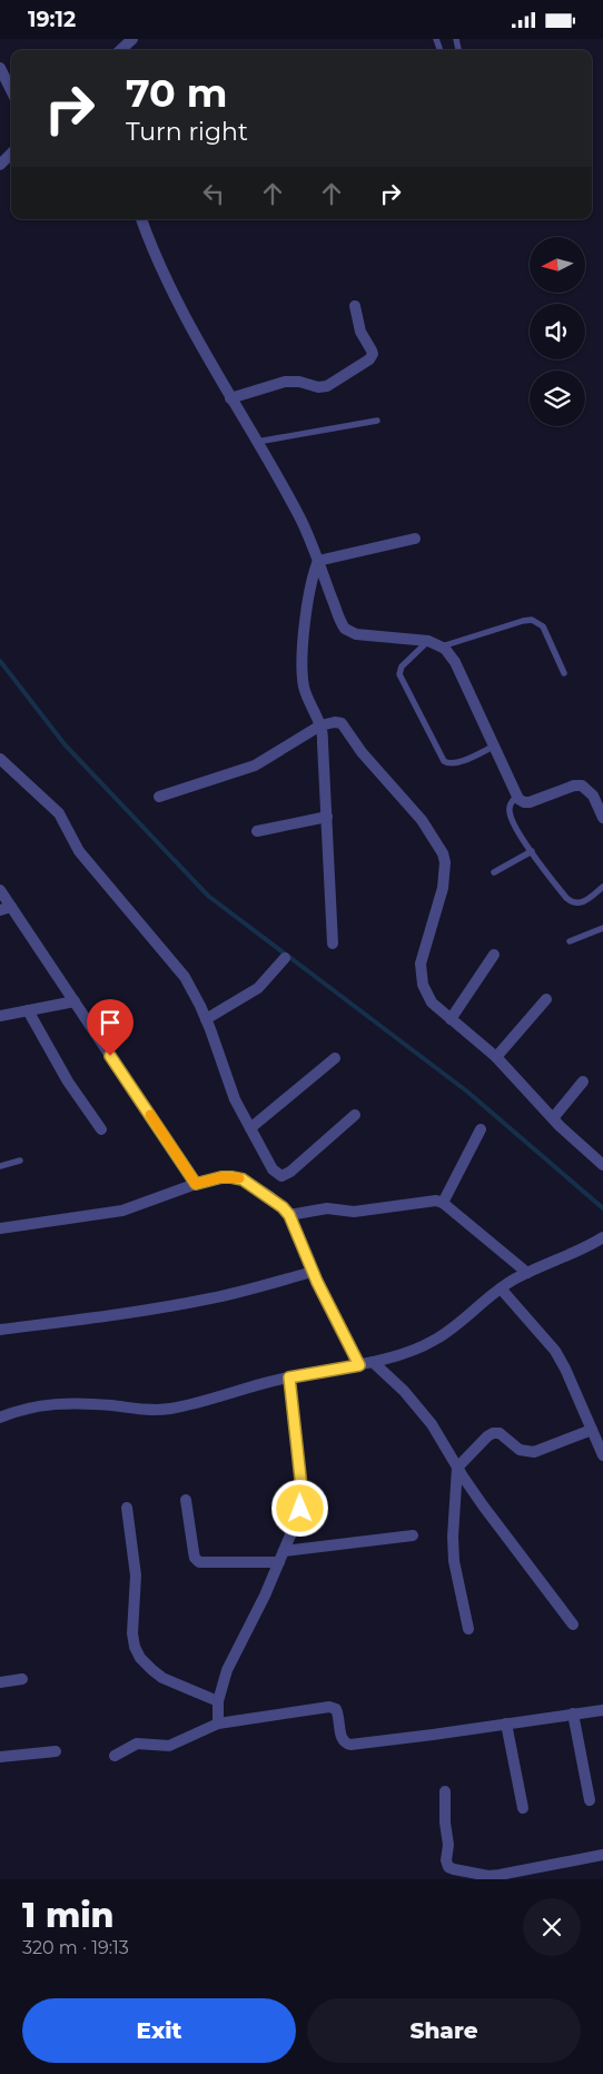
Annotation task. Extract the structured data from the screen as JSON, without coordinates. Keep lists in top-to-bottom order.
{
  "north": "left",
  "page": {
    "status": "19:12",
    "turn": ["70 m", "Turn right"],
    "heading": ["1 min", "320 m · 19:13"],
    "buttons": ["Exit", "Share"]
  }
}
